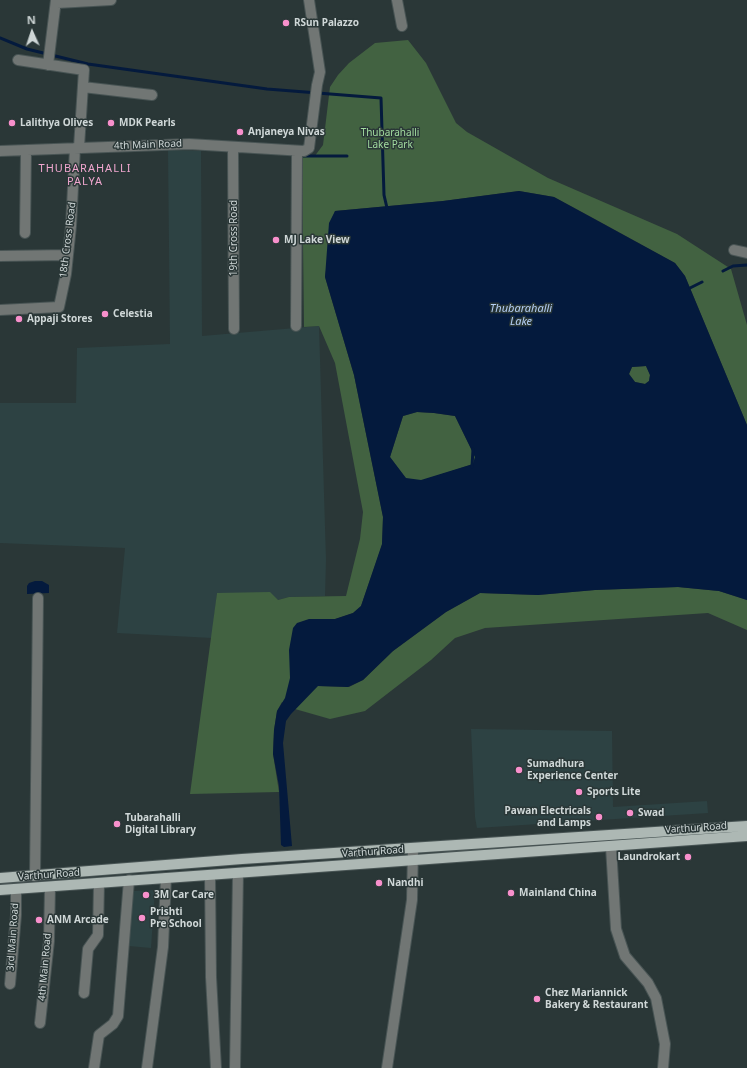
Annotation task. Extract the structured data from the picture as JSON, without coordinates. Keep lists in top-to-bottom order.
{
  "streets": {
    "main road": ["Varthur Road"],
    "street": [
      "4th Main Road",
      "19th Cross Road",
      "18th Cross Road",
      "3rd Main Road"
    ]
  },
  "crossings": [
    ["4th Main Road", "19th Cross Road"],
    ["4th Main Road", "18th Cross Road"],
    ["4th Main Road", "Varthur Road"],
    ["Varthur Road", "3rd Main Road"]
  ],
  "districts": ["THUBARAHALLI PALYA"],
  "water": ["Thubarahalli Lake"],
  "parks": ["Thubarahalli Lake Park"],
  "places": [
    "RSun Palazzo",
    "Lalithya Olives",
    "MDK Pearls",
    "Anjaneya Nivas",
    "MJ Lake View",
    "Celestia",
    "Appaji Stores",
    "Sumadhura Experience Center",
    "Sports Lite",
    "Swad",
    "Pawan Electricals and Lamps",
    "Tubarahalli Digital Library",
    "Laundrokart",
    "Nandhi",
    "Mainland China",
    "3M Car Care",
    "Prishti Pre School",
    "ANM Arcade",
    "Chez Mariannick Bakery & Restaurant"
  ],
  "north": "top"
}
